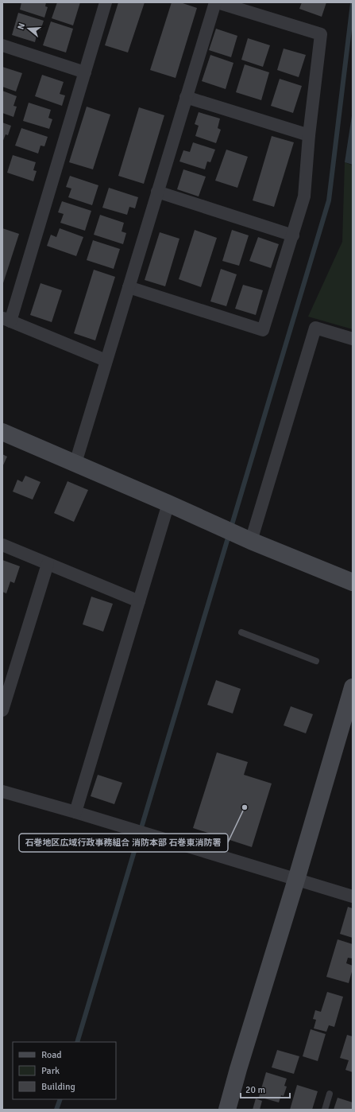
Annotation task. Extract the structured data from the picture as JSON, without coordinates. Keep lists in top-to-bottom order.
{
  "places": ["石巻地区広域行政事務組合 消防本部 石巻東消防署"],
  "legend": ["Road", "Park", "Building"],
  "scale_bar": "20 m",
  "north": "left"
}
